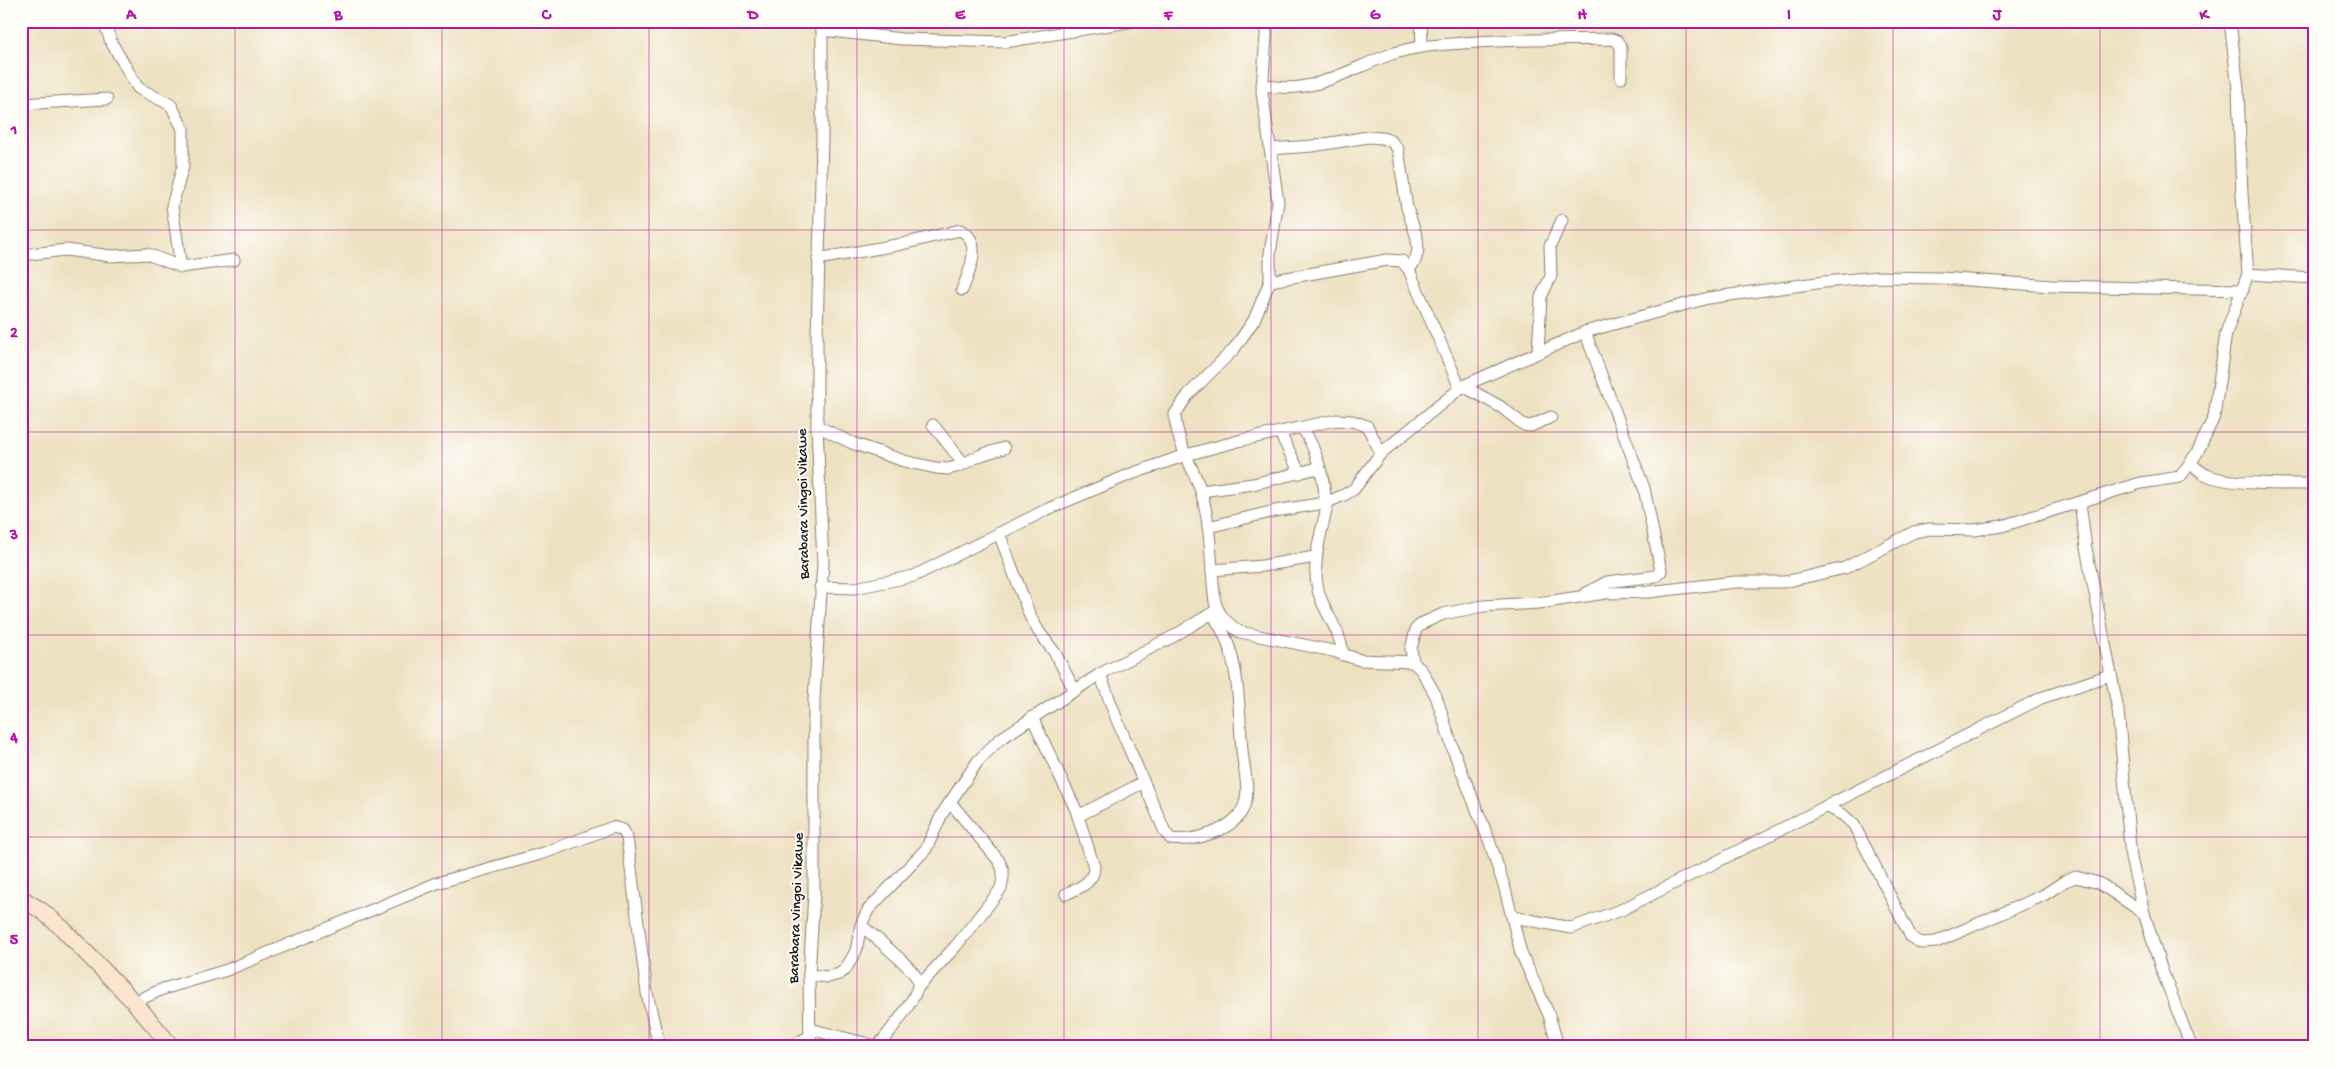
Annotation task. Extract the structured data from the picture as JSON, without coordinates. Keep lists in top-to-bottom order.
{
  "streets": {
    "street": ["Barabara Vingoi Vikawe"]
  },
  "grid": {
    "columns": [
      "A",
      "B",
      "C",
      "D",
      "E",
      "F",
      "G",
      "H",
      "I",
      "J",
      "K"
    ],
    "rows": [
      "1",
      "2",
      "3",
      "4",
      "5"
    ]
  }
}
